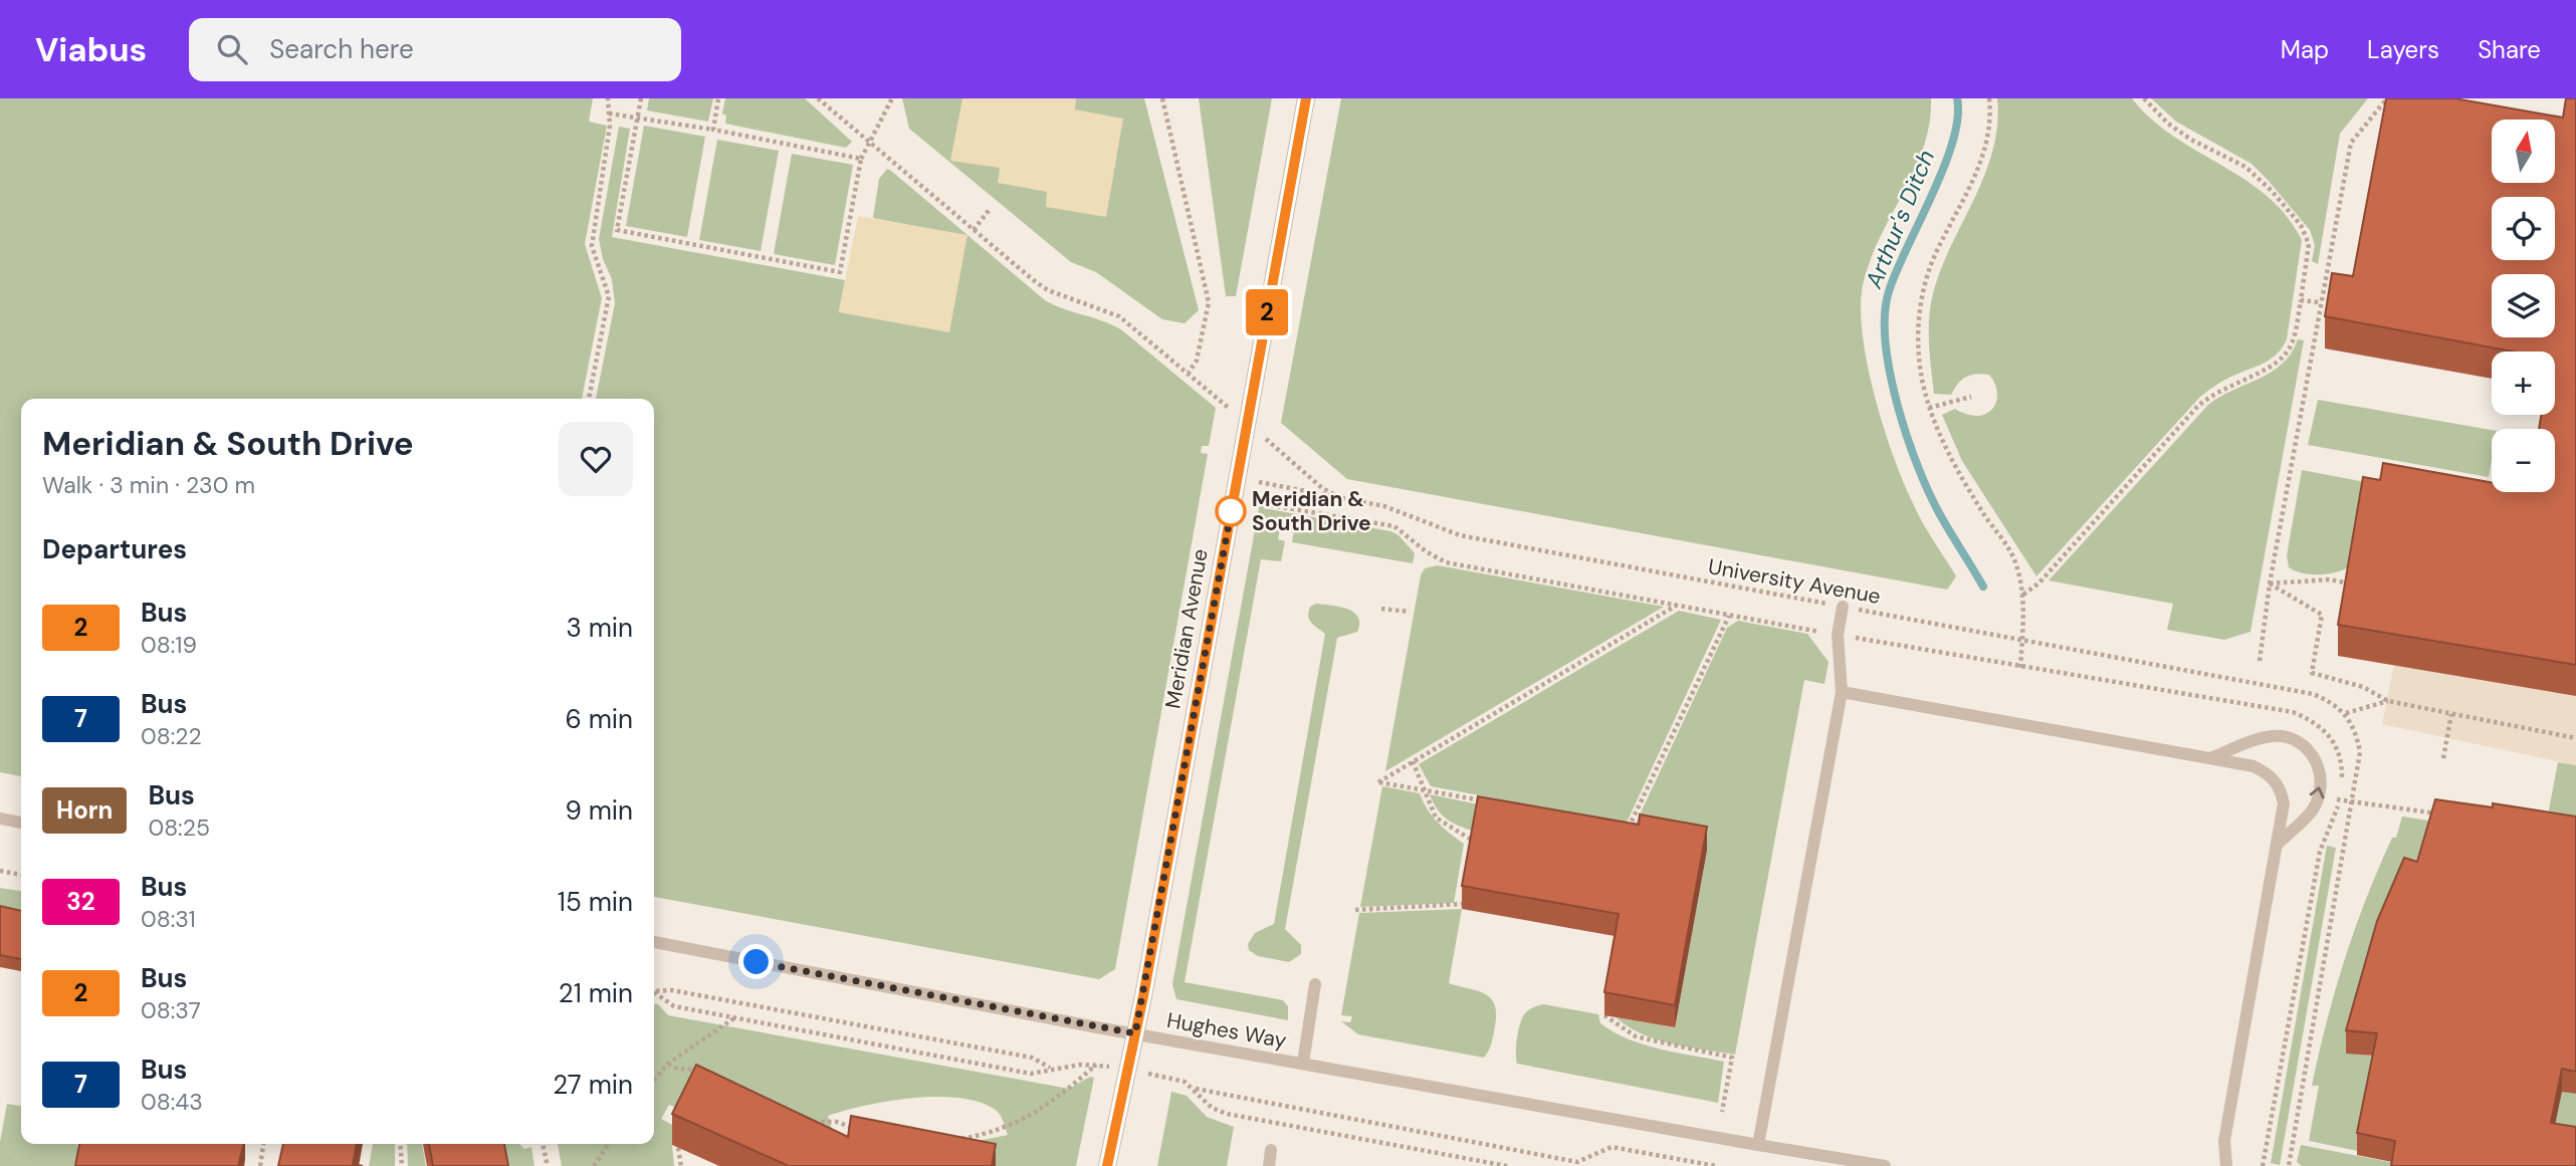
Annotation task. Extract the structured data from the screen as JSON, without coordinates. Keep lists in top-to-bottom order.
{
  "streets": {
    "street": ["Meridian Avenue"],
    "lane": ["Hughes Way"],
    "path": ["University Avenue"]
  },
  "crossings": [
    ["University Avenue", "Meridian Avenue"],
    ["Meridian Avenue", "Hughes Way"]
  ],
  "water": ["Arthur's Ditch"],
  "places": ["Meridian & South Drive"],
  "lines": ["bus line 2"],
  "north": "top",
  "page": {
    "header": "Viabus",
    "search": "Search here",
    "nav": ["Map", "Layers", "Share"],
    "on_map": "2",
    "map_buttons": ["+", "−"],
    "heading": [
      ["Meridian & South Drive", "Walk · 3 min · 230 m"],
      "Departures"
    ],
    "list": [
      {
        "mark": "2",
        "name": "Bus",
        "note": "08:19",
        "value": "3 min"
      },
      {
        "mark": "7",
        "name": "Bus",
        "note": "08:22",
        "value": "6 min"
      },
      {
        "mark": "Horn",
        "name": "Bus",
        "note": "08:25",
        "value": "9 min"
      },
      {
        "mark": "32",
        "name": "Bus",
        "note": "08:31",
        "value": "15 min"
      },
      {
        "mark": "2",
        "name": "Bus",
        "note": "08:37",
        "value": "21 min"
      },
      {
        "mark": "7",
        "name": "Bus",
        "note": "08:43",
        "value": "27 min"
      }
    ]
  }
}
